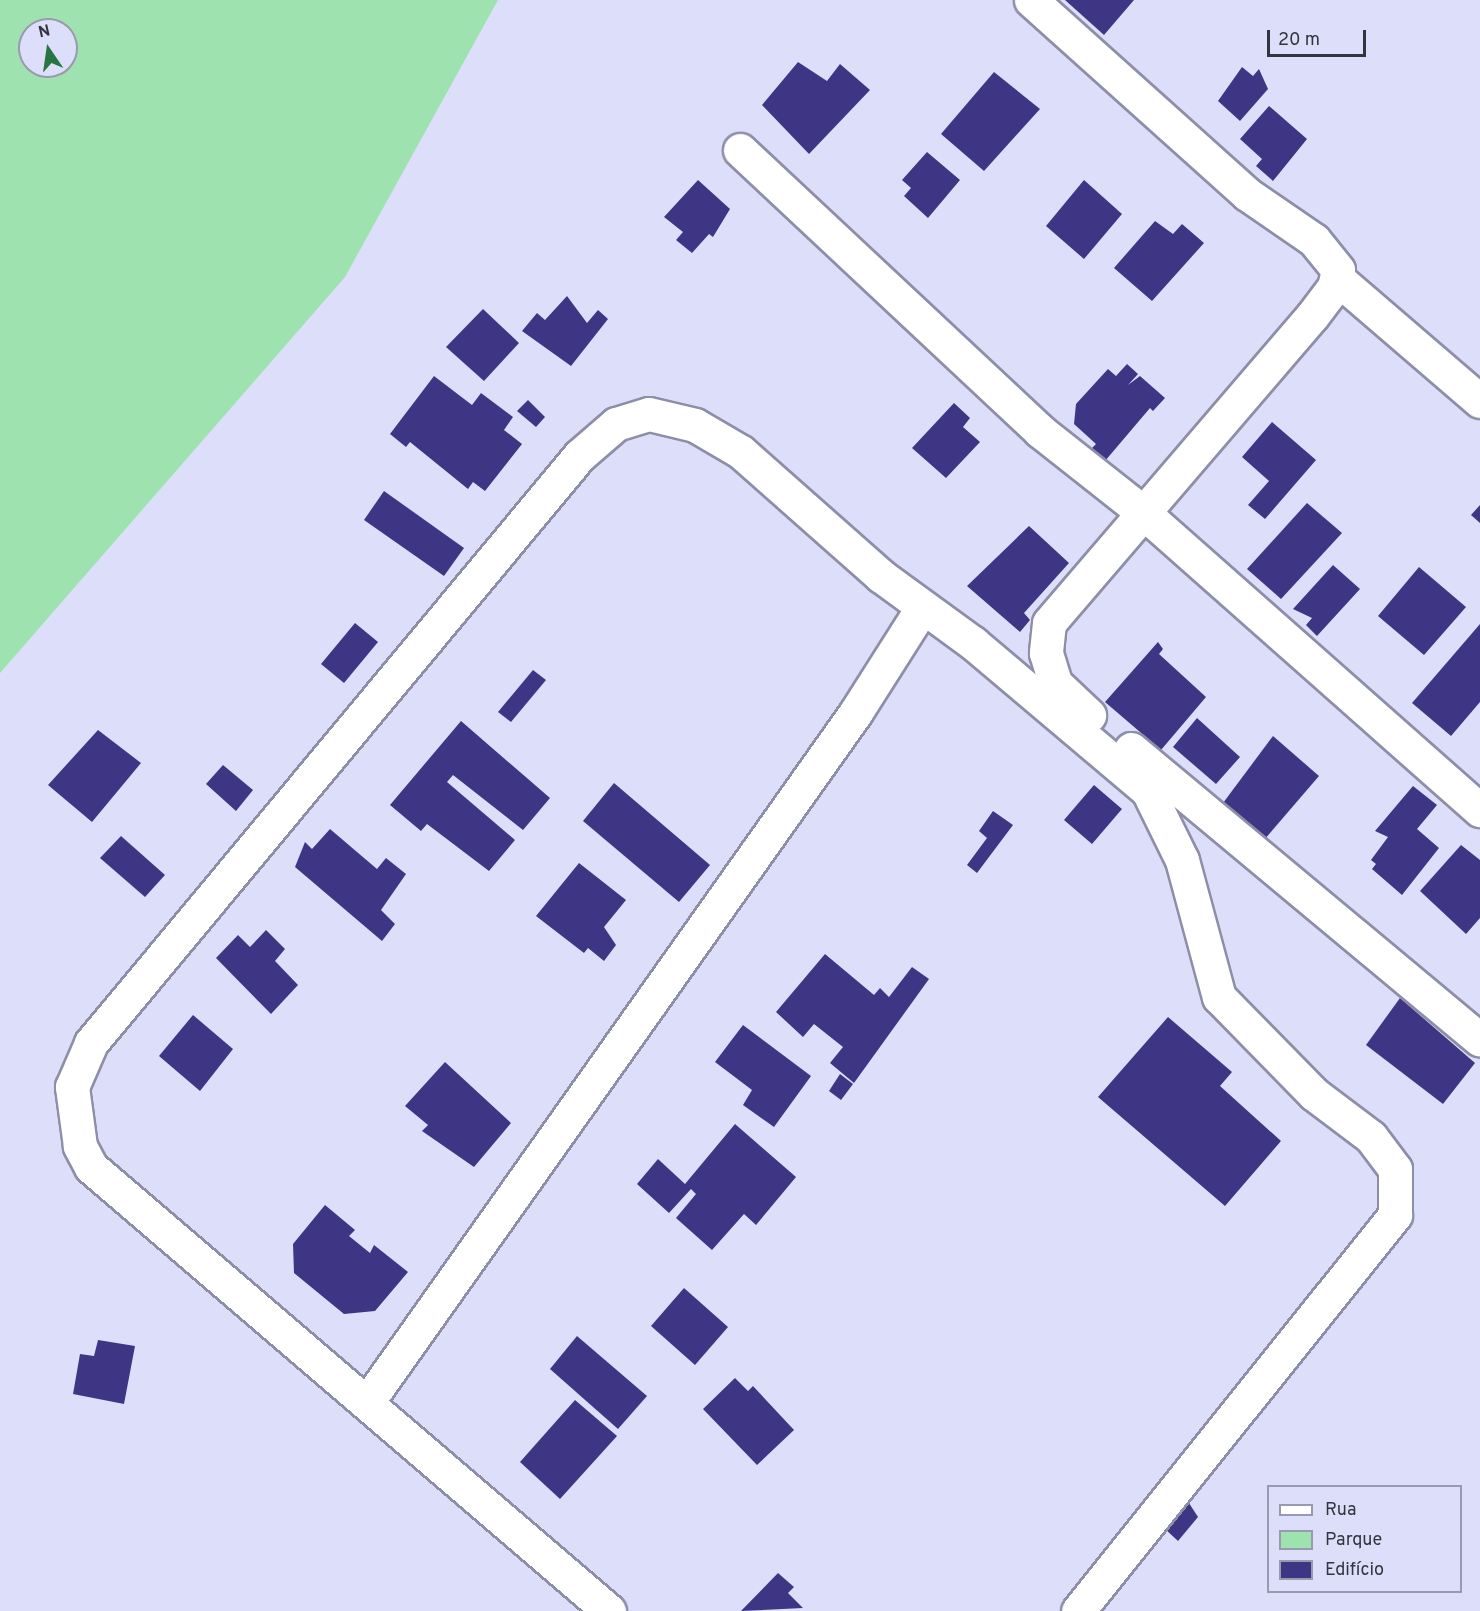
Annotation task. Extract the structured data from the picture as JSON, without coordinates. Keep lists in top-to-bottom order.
{
  "legend": ["Rua", "Parque", "Edifício"],
  "scale_bar": "20 m",
  "north": "top"
}
